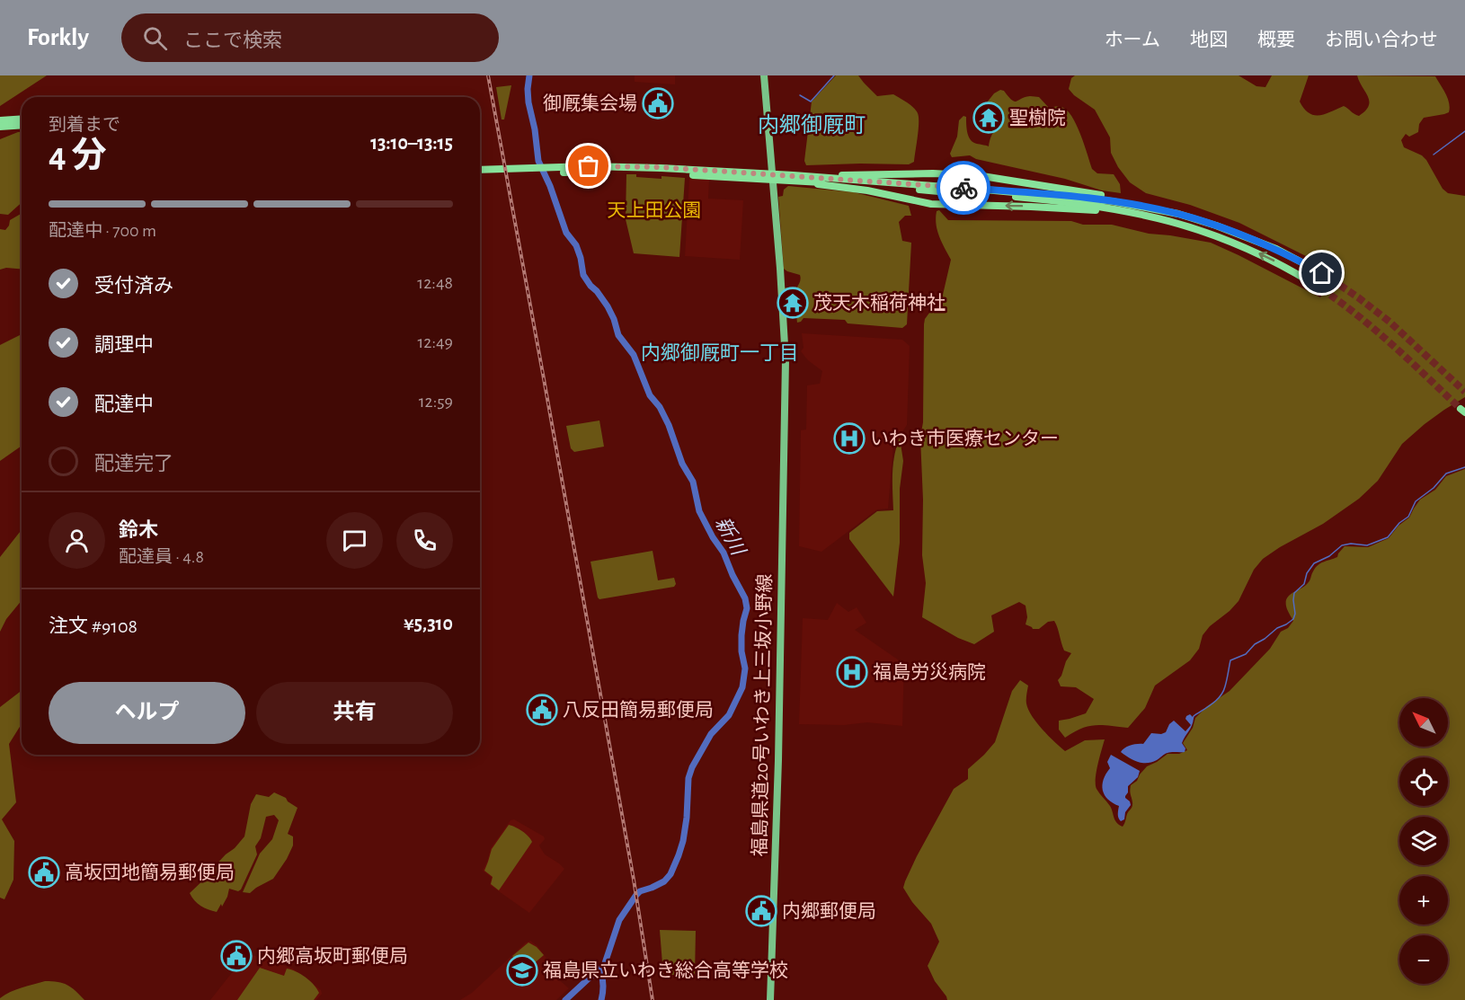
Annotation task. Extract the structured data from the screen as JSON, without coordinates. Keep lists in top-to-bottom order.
{
  "streets": {
    "main road": ["福島県道20号いわき上三坂小野線"]
  },
  "districts": ["内郷御厩町", "内郷御厩町一丁目"],
  "water": ["新川"],
  "parks": ["天上田公園"],
  "places": {
    "public building": [
      "御厩集会場",
      "八反田簡易郵便局",
      "高坂団地簡易郵便局",
      "内郷郵便局",
      "内郷高坂町郵便局"
    ],
    "temple": ["聖樹院", "茂天木稲荷神社"],
    "hospital": ["いわき市医療センター", "福島労災病院"],
    "school or university": ["福島県立いわき総合高等学校"]
  },
  "north": "top left",
  "page": {
    "header": "Forkly",
    "search": "ここで検索",
    "nav": [
      "ホーム",
      "地図",
      "概要",
      "お問い合わせ"
    ],
    "heading": ["4 分", "到着まで", "13:10–13:15"],
    "panel": [
      "鈴木",
      "配達員 · 4.8",
      "注文 #9108",
      "¥5,310"
    ],
    "bar": "配達中 · 700 m",
    "list": [
      ["受付済み", "12:48"],
      ["調理中", "12:49"],
      ["配達中", "12:59"],
      "配達完了"
    ],
    "buttons": ["ヘルプ", "共有"],
    "map_buttons": ["+", "−"]
  }
}
